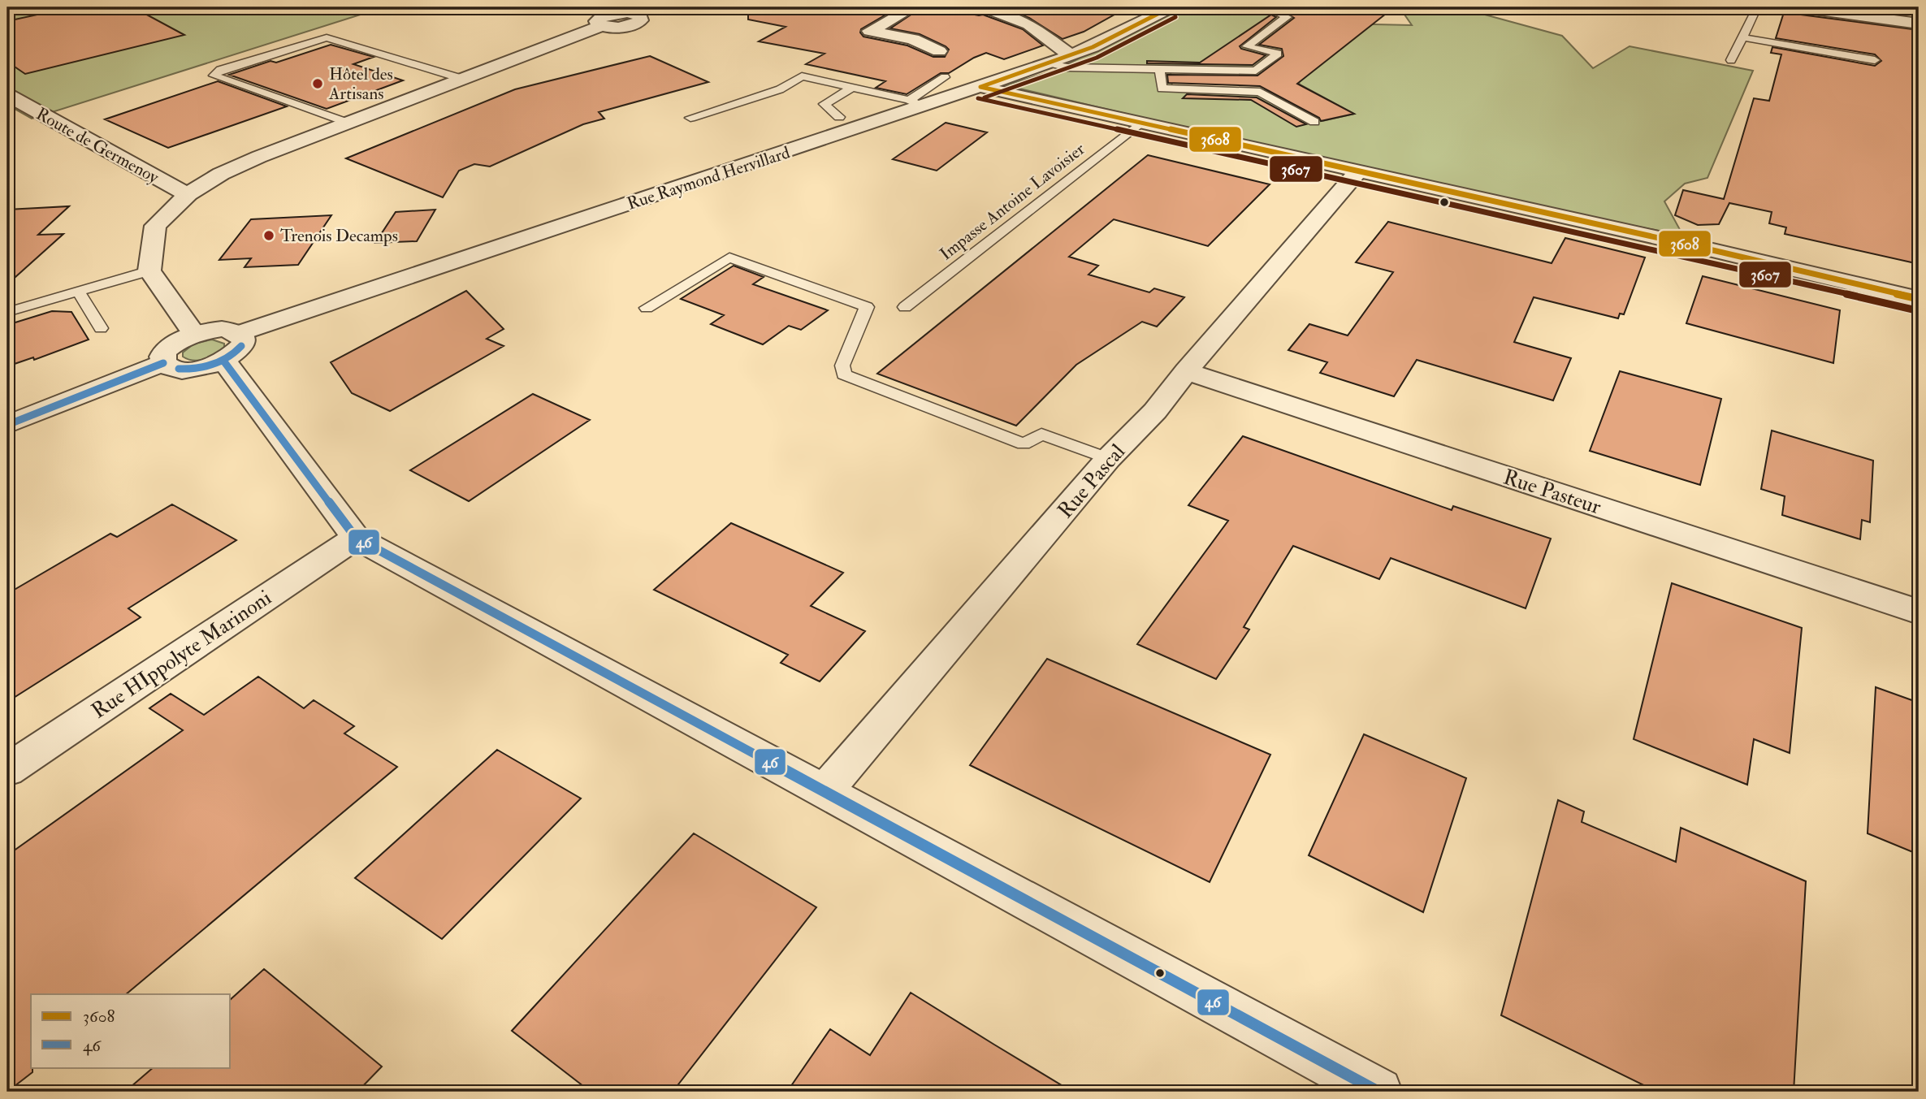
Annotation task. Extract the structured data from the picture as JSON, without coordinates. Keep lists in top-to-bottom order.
{
  "streets": {
    "street": [
      "Route de Germenoy",
      "Rue Raymond Hervillard",
      "Rue Pascal",
      "Rue Pasteur",
      "Rue HIppolyte Marinoni"
    ],
    "lane": ["Impasse Antoine Lavoisier"]
  },
  "crossings": [
    ["Rue Pascal", "Rue Pasteur"]
  ],
  "places": ["Hôtel des Artisans", "Trenois Decamps"],
  "lines": ["transit line 3608", "transit line 3607", "transit line 46"],
  "legend": ["3608", "46"]
}
